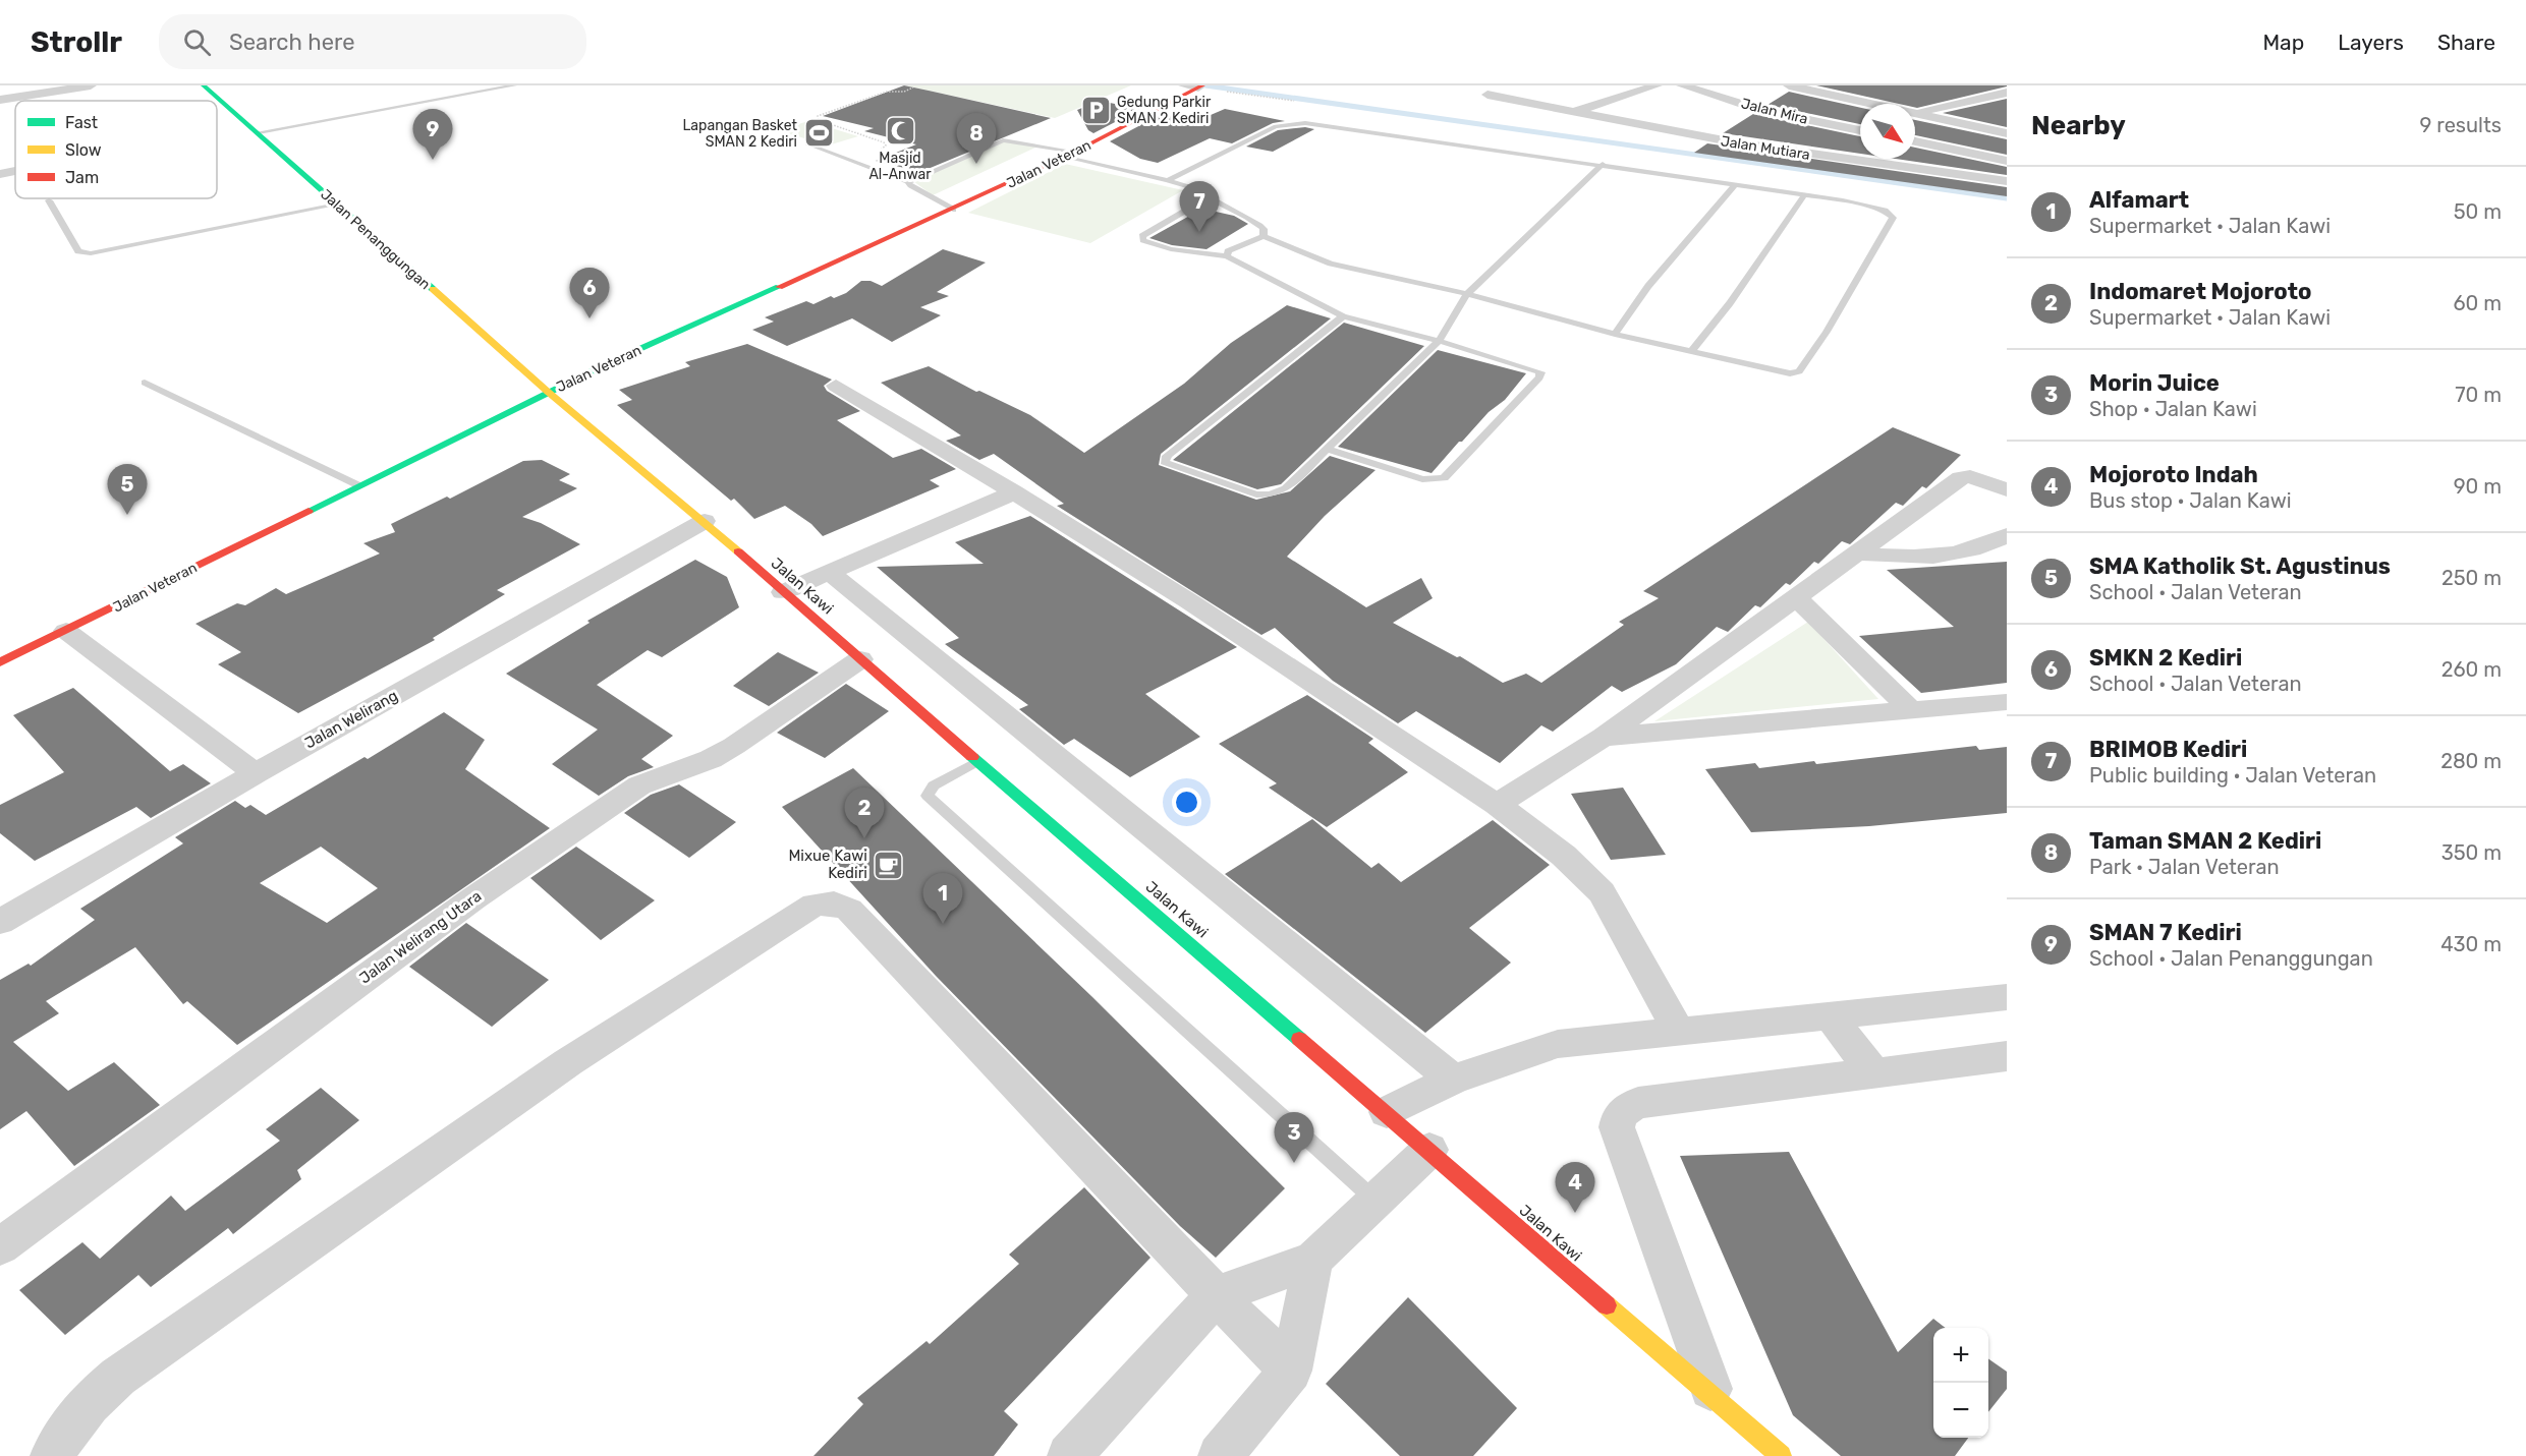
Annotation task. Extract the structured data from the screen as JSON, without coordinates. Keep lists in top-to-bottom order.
{
  "streets": {
    "main road": ["Jalan Veteran", "Jalan Penanggungan", "Jalan Kawi"],
    "street": [
      "Jalan Mira",
      "Jalan Mutiara",
      "Jalan Welirang",
      "Jalan Welirang Utara"
    ]
  },
  "crossings": [
    ["Jalan Mira", "Jalan Mutiara"],
    ["Jalan Veteran", "Jalan Penanggungan"],
    ["Jalan Veteran", "Jalan Kawi"],
    ["Jalan Penanggungan", "Jalan Kawi"],
    ["Jalan Kawi", "Jalan Welirang"],
    ["Jalan Kawi", "Jalan Welirang Utara"]
  ],
  "places": {
    "parking": ["Gedung Parkir SMAN 2 Kediri"],
    "mosque": ["Masjid Al-Anwar"],
    "sports": ["Lapangan Basket SMAN 2 Kediri"],
    "cafe": ["Mixue Kawi Kediri"]
  },
  "legend": ["Fast", "Slow", "Jam"],
  "north": "bottom right",
  "page": {
    "header": "Strollr",
    "search": "Search here",
    "nav": ["Map", "Layers", "Share"],
    "heading": ["Nearby", "9 results"],
    "pins": [
      "9",
      "8",
      "7",
      "6",
      "5",
      "2",
      "1",
      "3",
      "4"
    ],
    "list": [
      {
        "mark": "1",
        "name": "Alfamart",
        "note": "Supermarket · Jalan Kawi",
        "value": "50 m"
      },
      {
        "mark": "2",
        "name": "Indomaret Mojoroto",
        "note": "Supermarket · Jalan Kawi",
        "value": "60 m"
      },
      {
        "mark": "3",
        "name": "Morin Juice",
        "note": "Shop · Jalan Kawi",
        "value": "70 m"
      },
      {
        "mark": "4",
        "name": "Mojoroto Indah",
        "note": "Bus stop · Jalan Kawi",
        "value": "90 m"
      },
      {
        "mark": "5",
        "name": "SMA Katholik St. Agustinus",
        "note": "School · Jalan Veteran",
        "value": "250 m"
      },
      {
        "mark": "6",
        "name": "SMKN 2 Kediri",
        "note": "School · Jalan Veteran",
        "value": "260 m"
      },
      {
        "mark": "7",
        "name": "BRIMOB Kediri",
        "note": "Public building · Jalan Veteran",
        "value": "280 m"
      },
      {
        "mark": "8",
        "name": "Taman SMAN 2 Kediri",
        "note": "Park · Jalan Veteran",
        "value": "350 m"
      },
      {
        "mark": "9",
        "name": "SMAN 7 Kediri",
        "note": "School · Jalan Penanggungan",
        "value": "430 m"
      }
    ],
    "map_buttons": ["+", "−"]
  }
}
